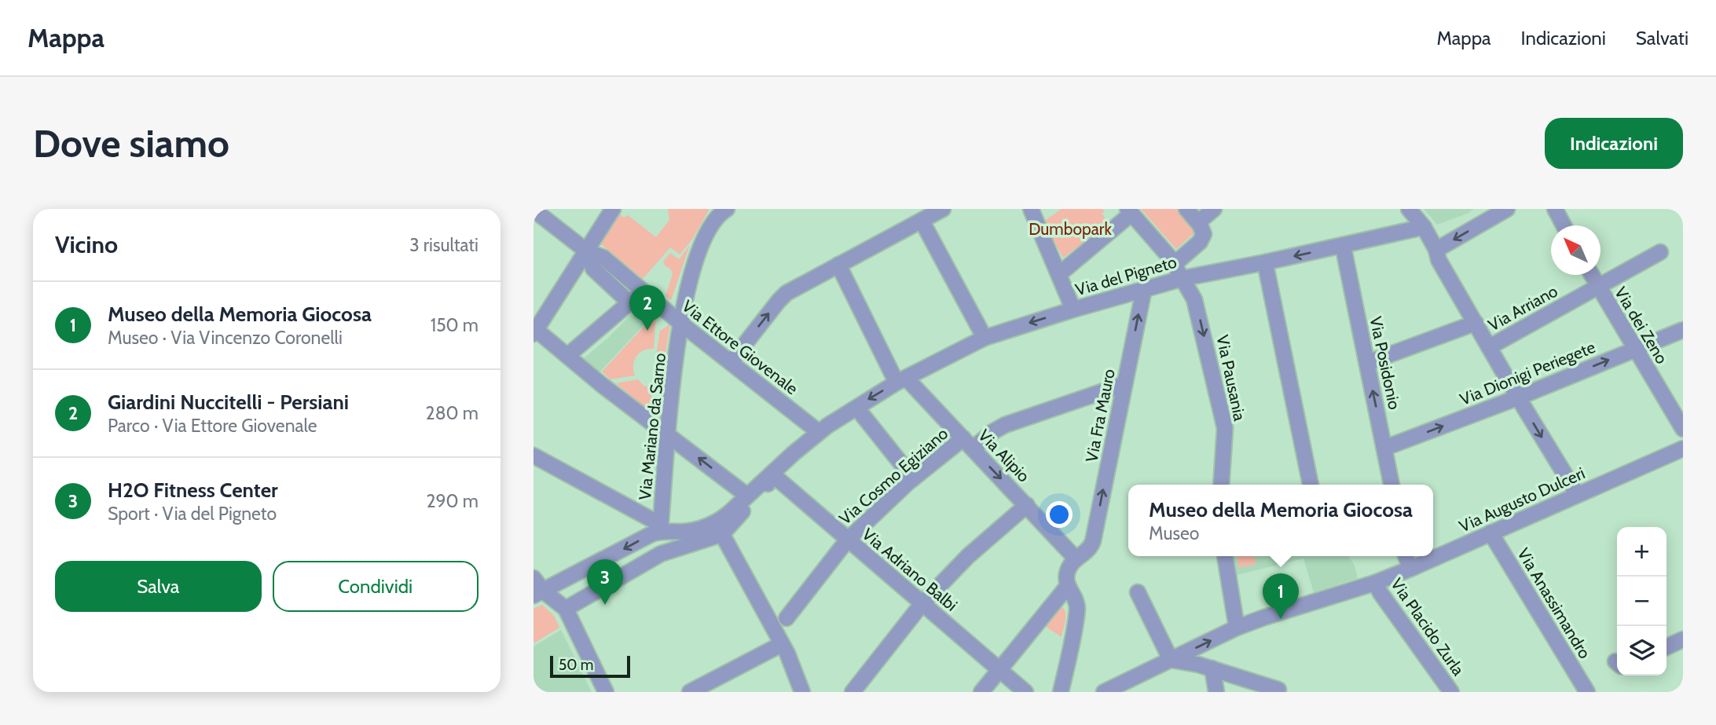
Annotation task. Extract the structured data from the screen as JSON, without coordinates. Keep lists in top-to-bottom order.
{
  "streets": {
    "street": [
      "Via del Pigneto",
      "Via Arriano",
      "Via dei Zeno",
      "Via Ettore Giovenale",
      "Via Posidonio",
      "Via Dionigi Periegete",
      "Via Pausania",
      "Via Fra Mauro",
      "Via Mariano da Sarno",
      "Via Alipio",
      "Via Cosmo Egiziano",
      "Via Augusto Dulceri",
      "Via Adriano Balbi",
      "Via Anassimandro",
      "Via Placido Zurla"
    ]
  },
  "crossings": [
    ["Via del Pigneto", "Via Ettore Giovenale"],
    ["Via del Pigneto", "Via Posidonio"],
    ["Via del Pigneto", "Via Pausania"],
    ["Via del Pigneto", "Via Fra Mauro"],
    ["Via del Pigneto", "Via Mariano da Sarno"],
    ["Via del Pigneto", "Via Alipio"],
    ["Via del Pigneto", "Via Adriano Balbi"],
    ["Via Arriano", "Via dei Zeno"],
    ["Via dei Zeno", "Via Dionigi Periegete"],
    ["Via Ettore Giovenale", "Via Mariano da Sarno"],
    ["Via Posidonio", "Via Dionigi Periegete"],
    ["Via Fra Mauro", "Via Alipio"],
    ["Via Fra Mauro", "Via Cosmo Egiziano"],
    ["Via Alipio", "Via Cosmo Egiziano"],
    ["Via Cosmo Egiziano", "Via Adriano Balbi"],
    ["Via Augusto Dulceri", "Via Anassimandro"],
    ["Via Augusto Dulceri", "Via Placido Zurla"]
  ],
  "one_way": ["Via Fra Mauro"],
  "parks": ["Dumbopark"],
  "scale_bar": "50 m",
  "north": "top left",
  "page": {
    "header": "Mappa",
    "nav": ["Mappa", "Indicazioni", "Salvati"],
    "buttons": [
      "Indicazioni",
      ["Salva", "Condividi"]
    ],
    "title": "Dove siamo",
    "heading": ["Vicino", "3 risultati"],
    "list": [
      {
        "mark": "1",
        "name": "Museo della Memoria Giocosa",
        "note": "Museo · Via Vincenzo Coronelli",
        "value": "150 m"
      },
      {
        "mark": "2",
        "name": "Giardini Nuccitelli - Persiani",
        "note": "Parco · Via Ettore Giovenale",
        "value": "280 m"
      },
      {
        "mark": "3",
        "name": "H2O Fitness Center",
        "note": "Sport · Via del Pigneto",
        "value": "290 m"
      }
    ],
    "pins": ["2", "3", "1"],
    "popup": ["Museo della Memoria Giocosa", "Museo"],
    "map_buttons": ["+", "−"],
    "scale": "50 m"
  }
}
